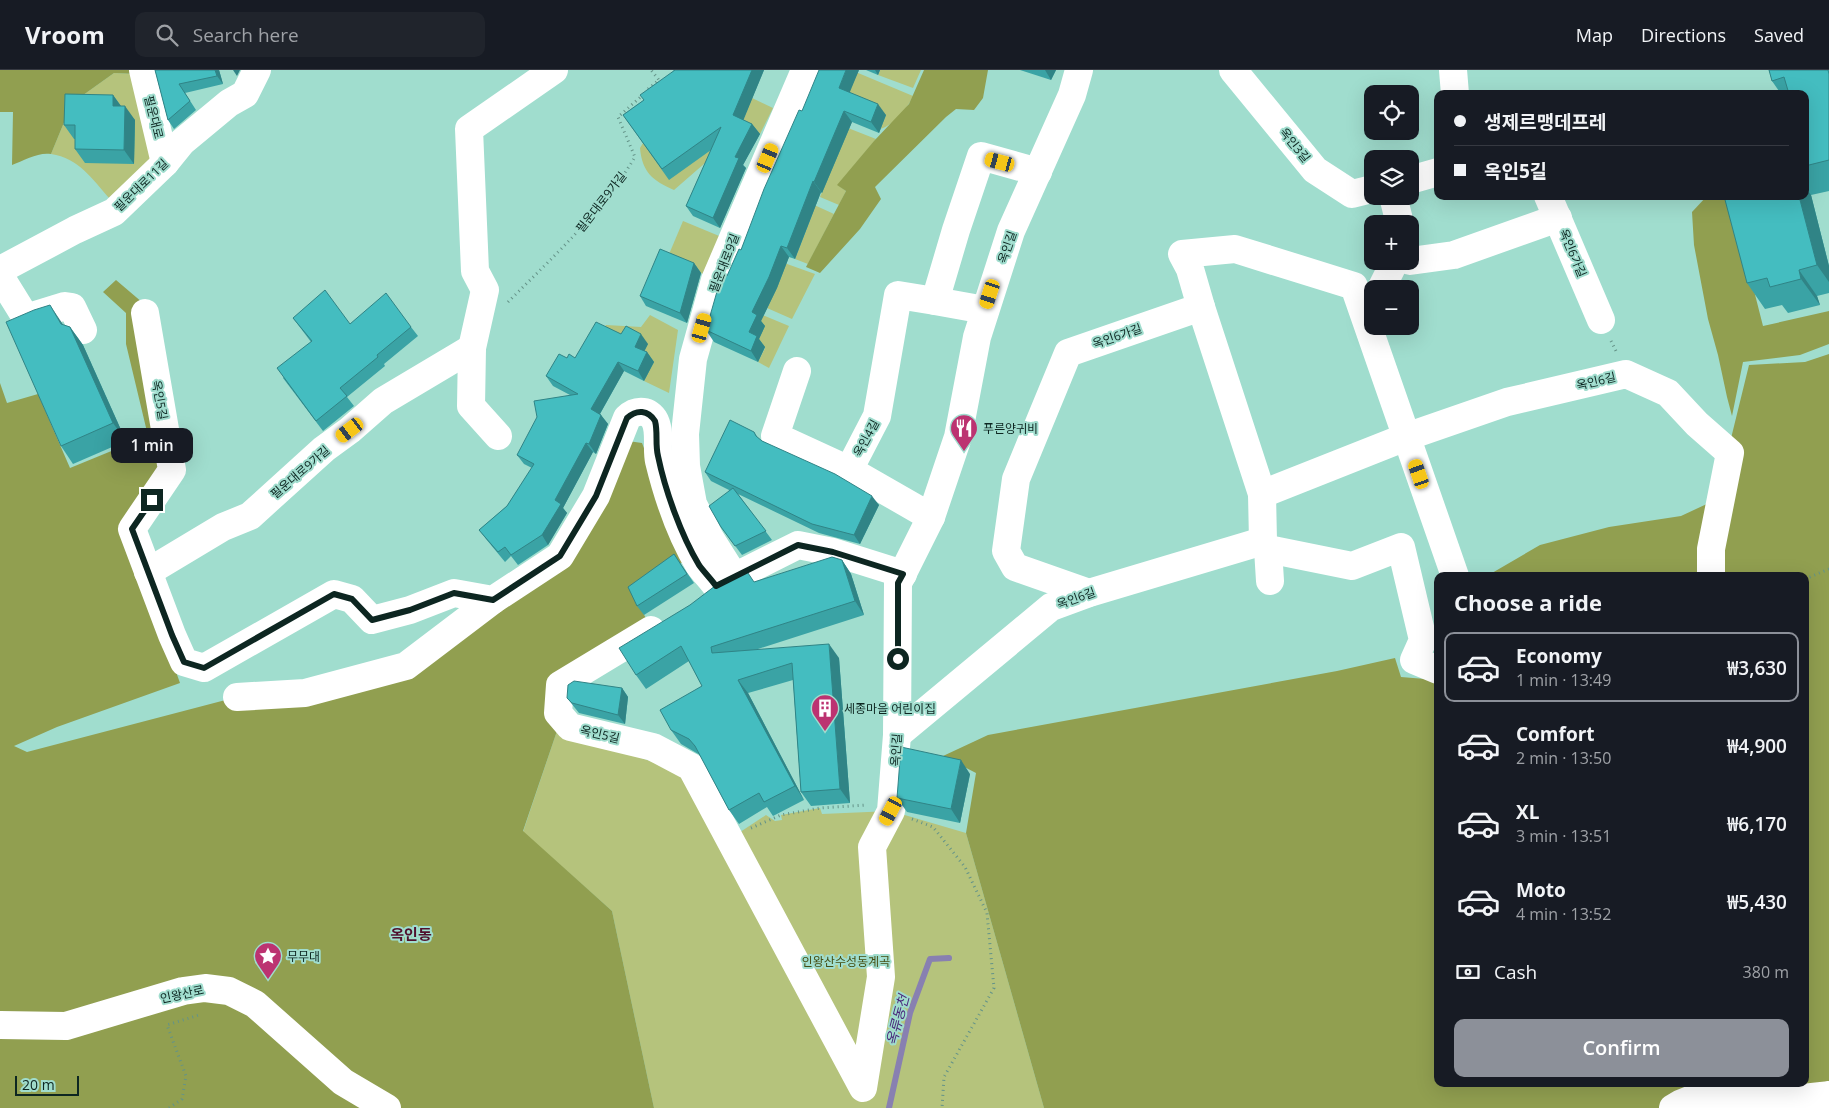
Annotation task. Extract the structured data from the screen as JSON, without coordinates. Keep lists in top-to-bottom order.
{
  "streets": {
    "street": [
      "필운대로",
      "옥인3길",
      "필운대로11길",
      "필운대로9가길",
      "옥인길",
      "옥인6가길",
      "필운대로9길",
      "옥인6길",
      "옥인5길",
      "옥인4길",
      "인왕산로"
    ]
  },
  "crossings": [
    ["필운대로", "필운대로11길"],
    ["필운대로9가길", "옥인5길"],
    ["옥인길", "옥인6길"],
    ["옥인길", "옥인4길"],
    ["옥인6가길", "옥인6길"]
  ],
  "districts": ["옥인동"],
  "water": ["옥류동천"],
  "parks": ["인왕산수성동계곡"],
  "places": {
    "restaurant": ["푸른양귀비"],
    "building": ["세종마을 어린이집"],
    "place": ["무무대"]
  },
  "scale_bar": "20 m",
  "page": {
    "header": "Vroom",
    "search": "Search here",
    "nav": ["Map", "Directions", "Saved"],
    "map_buttons": ["+", "−"],
    "banner": ["생제르맹데프레", "옥인5길"],
    "bubble": "1 min",
    "heading": "Choose a ride",
    "list": [
      {
        "name": "Economy",
        "note": "1 min · 13:49",
        "value": "₩3,630"
      },
      {
        "name": "Comfort",
        "note": "2 min · 13:50",
        "value": "₩4,900"
      },
      {
        "name": "XL",
        "note": "3 min · 13:51",
        "value": "₩6,170"
      },
      {
        "name": "Moto",
        "note": "4 min · 13:52",
        "value": "₩5,430"
      }
    ],
    "pay": ["Cash", "380 m"],
    "buttons": "Confirm",
    "scale": "20 m"
  }
}
